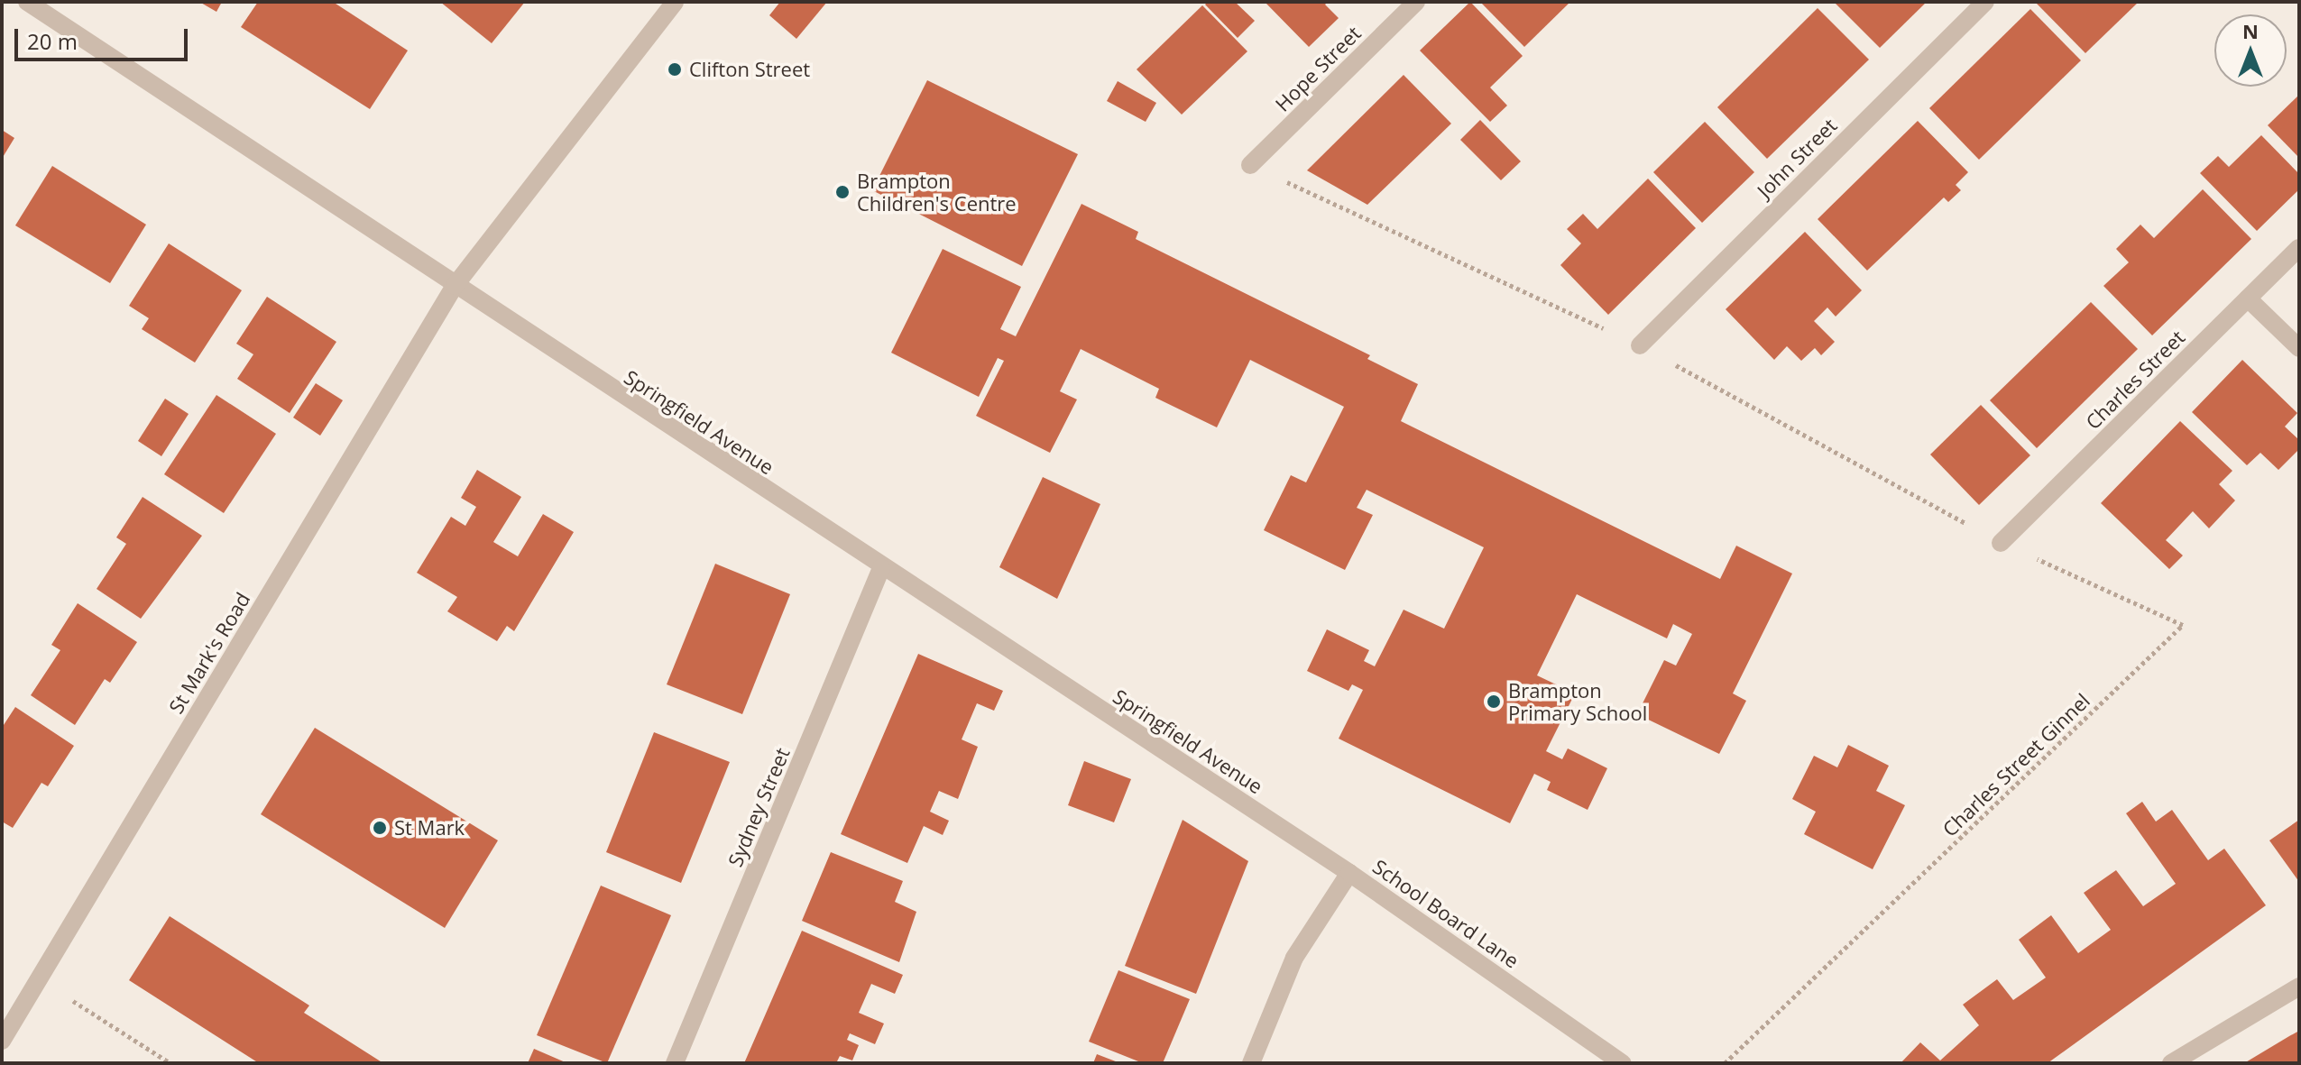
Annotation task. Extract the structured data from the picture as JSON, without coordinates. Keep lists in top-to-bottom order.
{
  "streets": {
    "street": [
      "Hope Street",
      "John Street",
      "Charles Street",
      "Springfield Avenue",
      "St Mark's Road",
      "Sydney Street",
      "School Board Lane"
    ],
    "path": ["Charles Street Ginnel"]
  },
  "crossings": [
    ["Charles Street", "Charles Street Ginnel"],
    ["Springfield Avenue", "St Mark's Road"],
    ["Springfield Avenue", "Sydney Street"],
    ["Springfield Avenue", "School Board Lane"]
  ],
  "places": [
    "Clifton Street",
    "Brampton Children's Centre",
    "Brampton Primary School",
    "St Mark"
  ],
  "scale_bar": "20 m",
  "north": "top"
}
